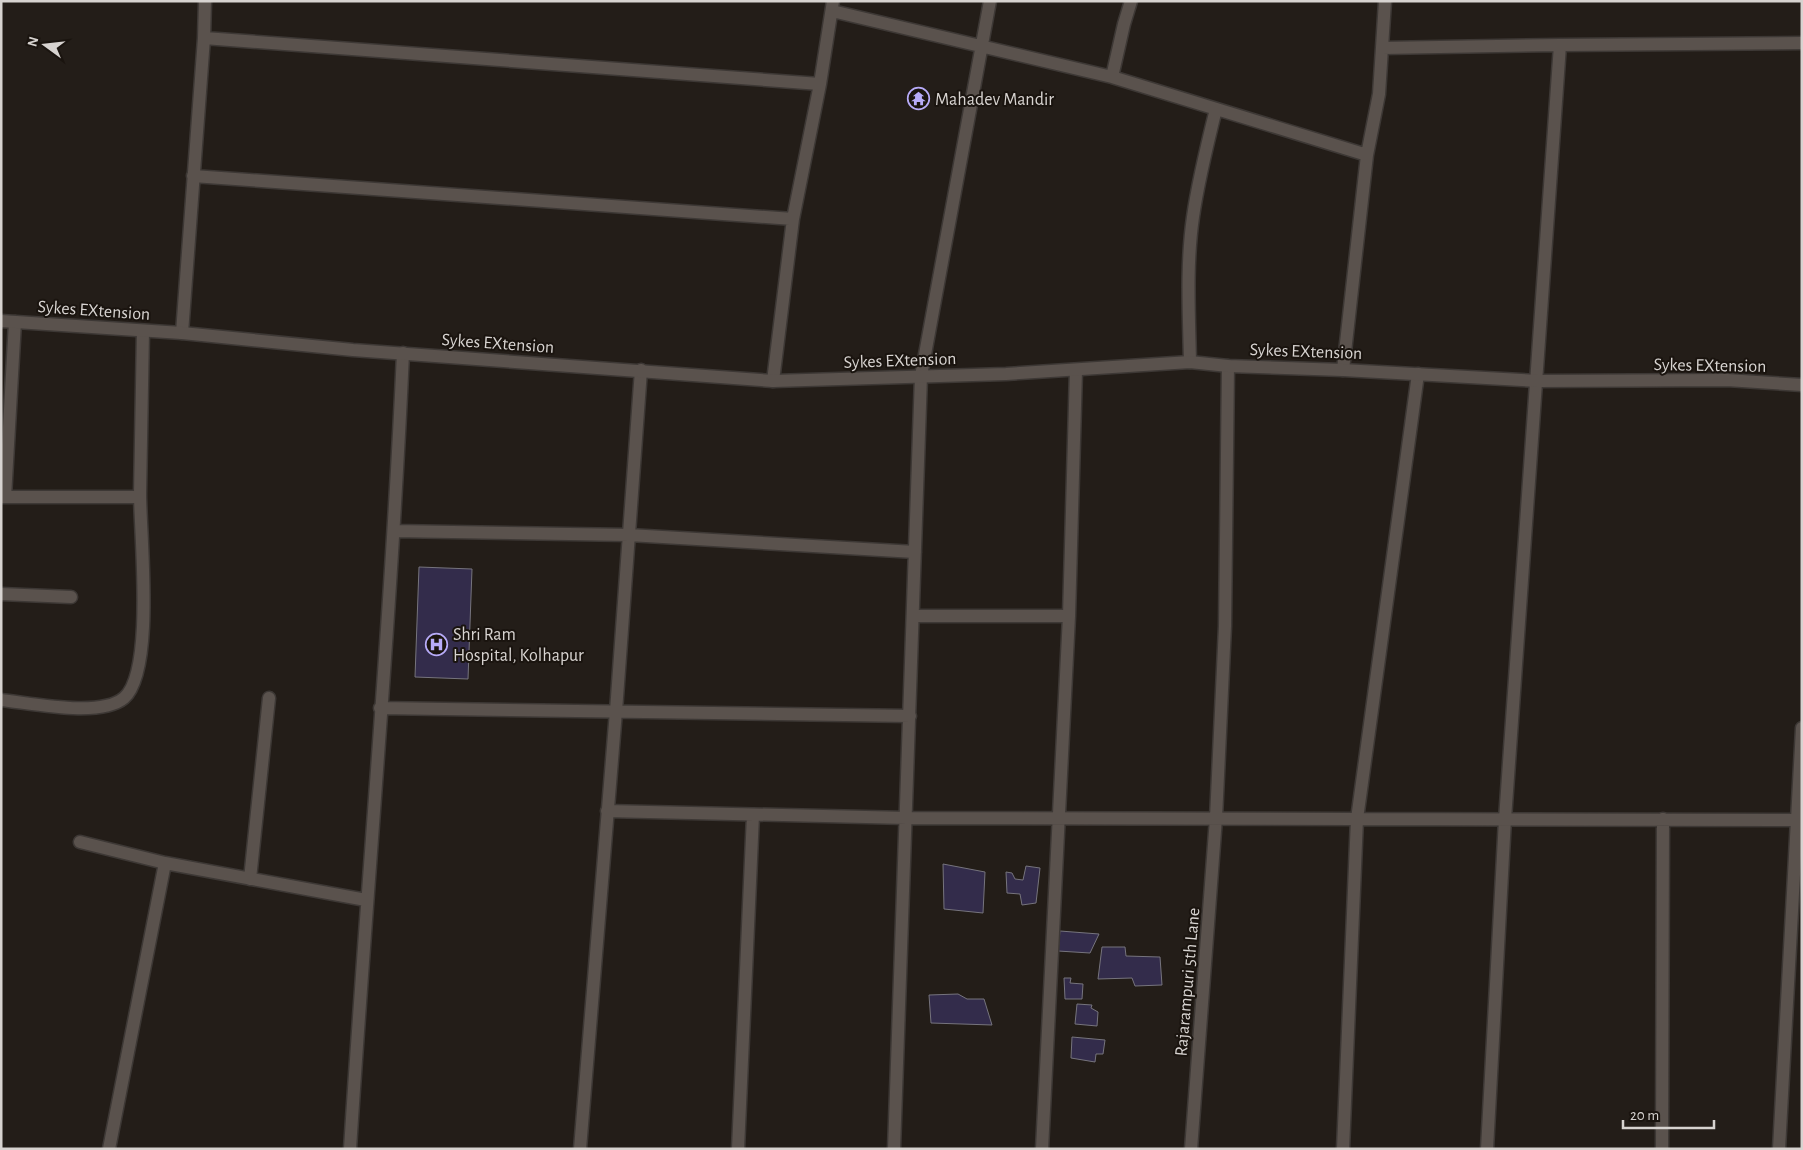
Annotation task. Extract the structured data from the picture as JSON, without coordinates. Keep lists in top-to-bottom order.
{
  "streets": {
    "street": ["Sykes EXtension", "Rajarampuri 5th Lane"]
  },
  "crossings": [
    ["Sykes EXtension", "Rajarampuri 5th Lane"]
  ],
  "places": {
    "temple": ["Mahadev Mandir"],
    "hospital": ["Shri Ram Hospital, Kolhapur"]
  },
  "scale_bar": "20 m",
  "north": "left"
}
